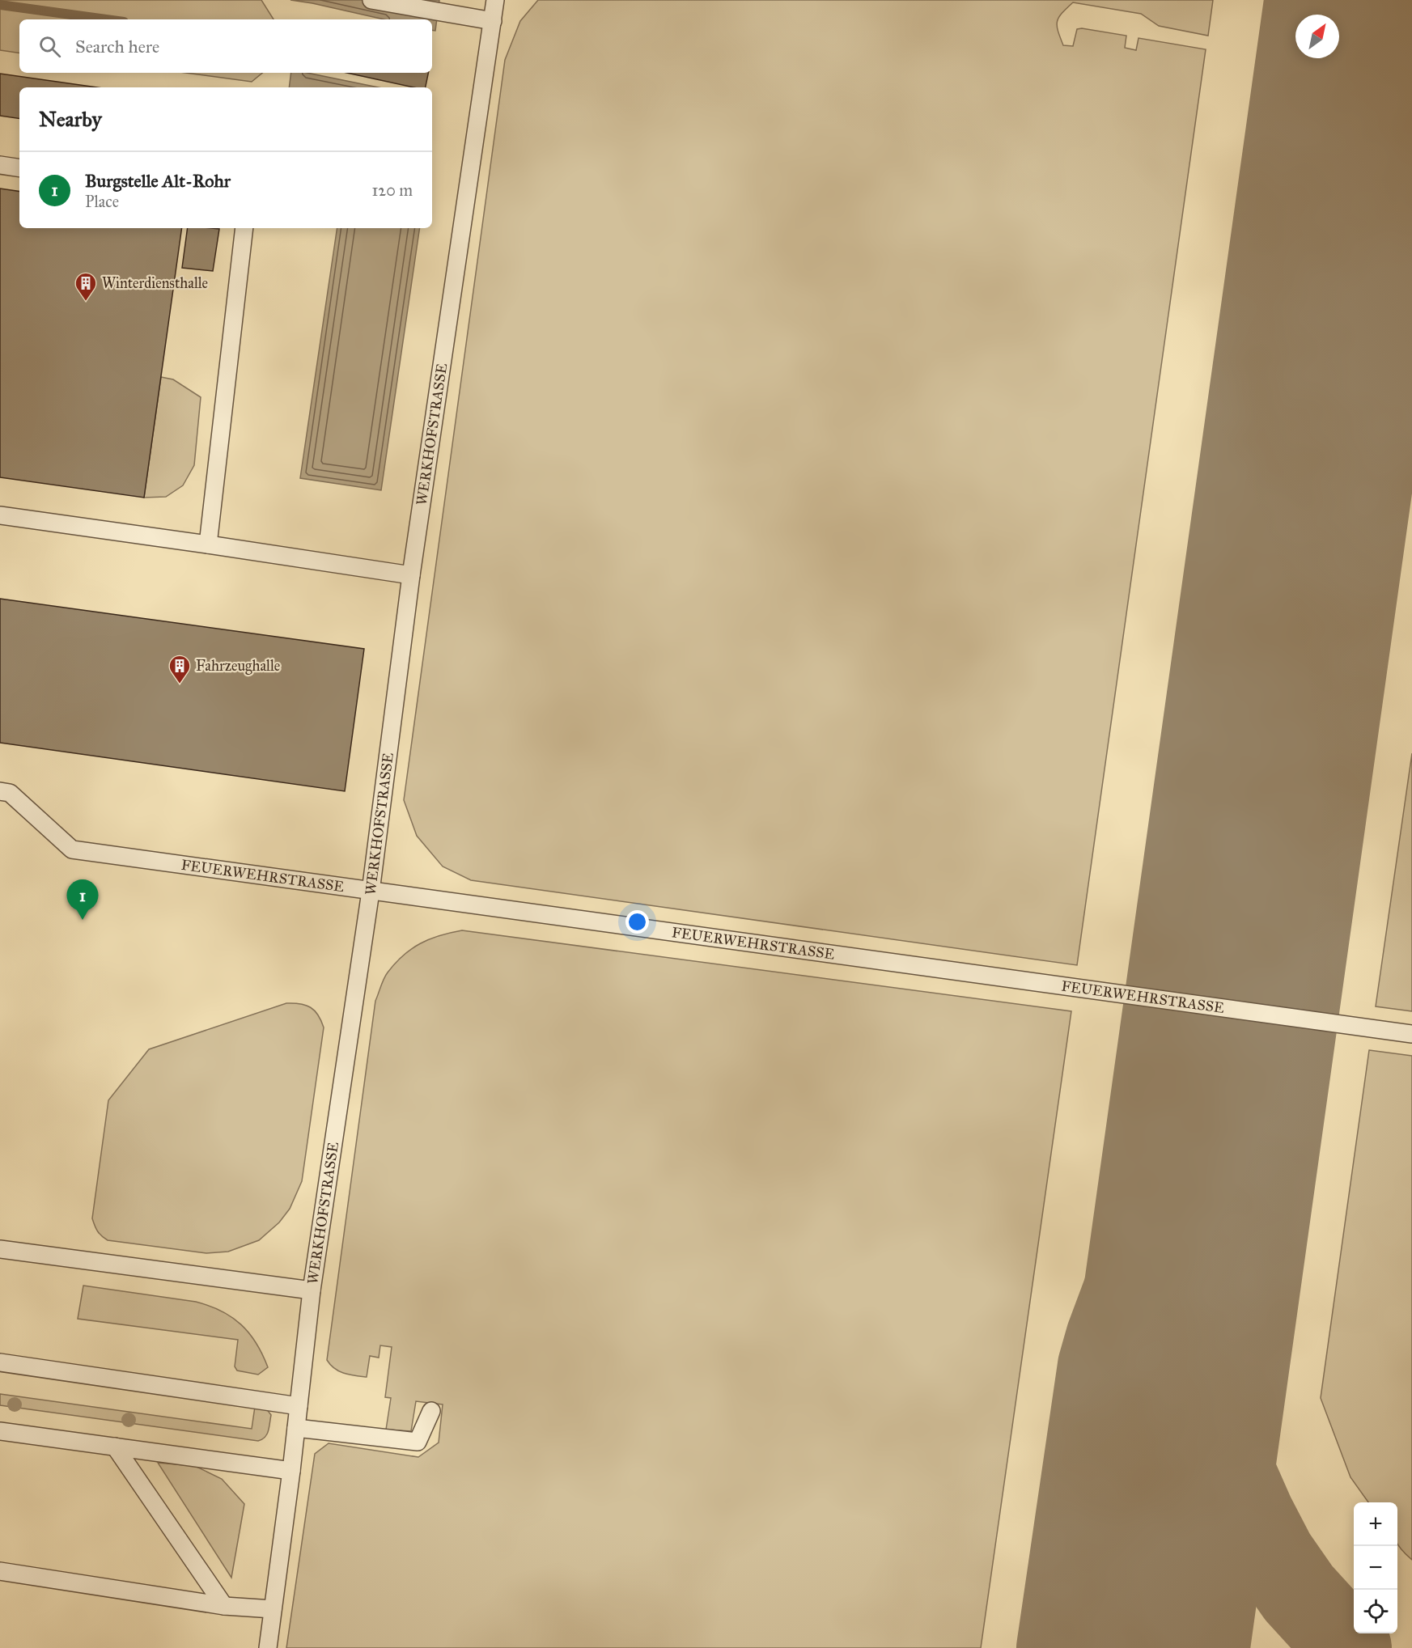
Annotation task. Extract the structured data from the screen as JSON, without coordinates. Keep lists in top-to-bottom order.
{
  "streets": {
    "lane": ["WERKHOFSTRASSE", "FEUERWEHRSTRASSE"]
  },
  "crossings": [
    ["WERKHOFSTRASSE", "FEUERWEHRSTRASSE"]
  ],
  "places": {
    "building": ["Winterdiensthalle", "Fahrzeughalle"]
  },
  "north": "top right",
  "page": {
    "search": "Search here",
    "heading": "Nearby",
    "list": [
      {
        "mark": "1",
        "name": "Burgstelle Alt-Rohr",
        "note": "Place",
        "value": "120 m"
      }
    ],
    "pins": "1",
    "map_buttons": ["+", "−"]
  }
}
